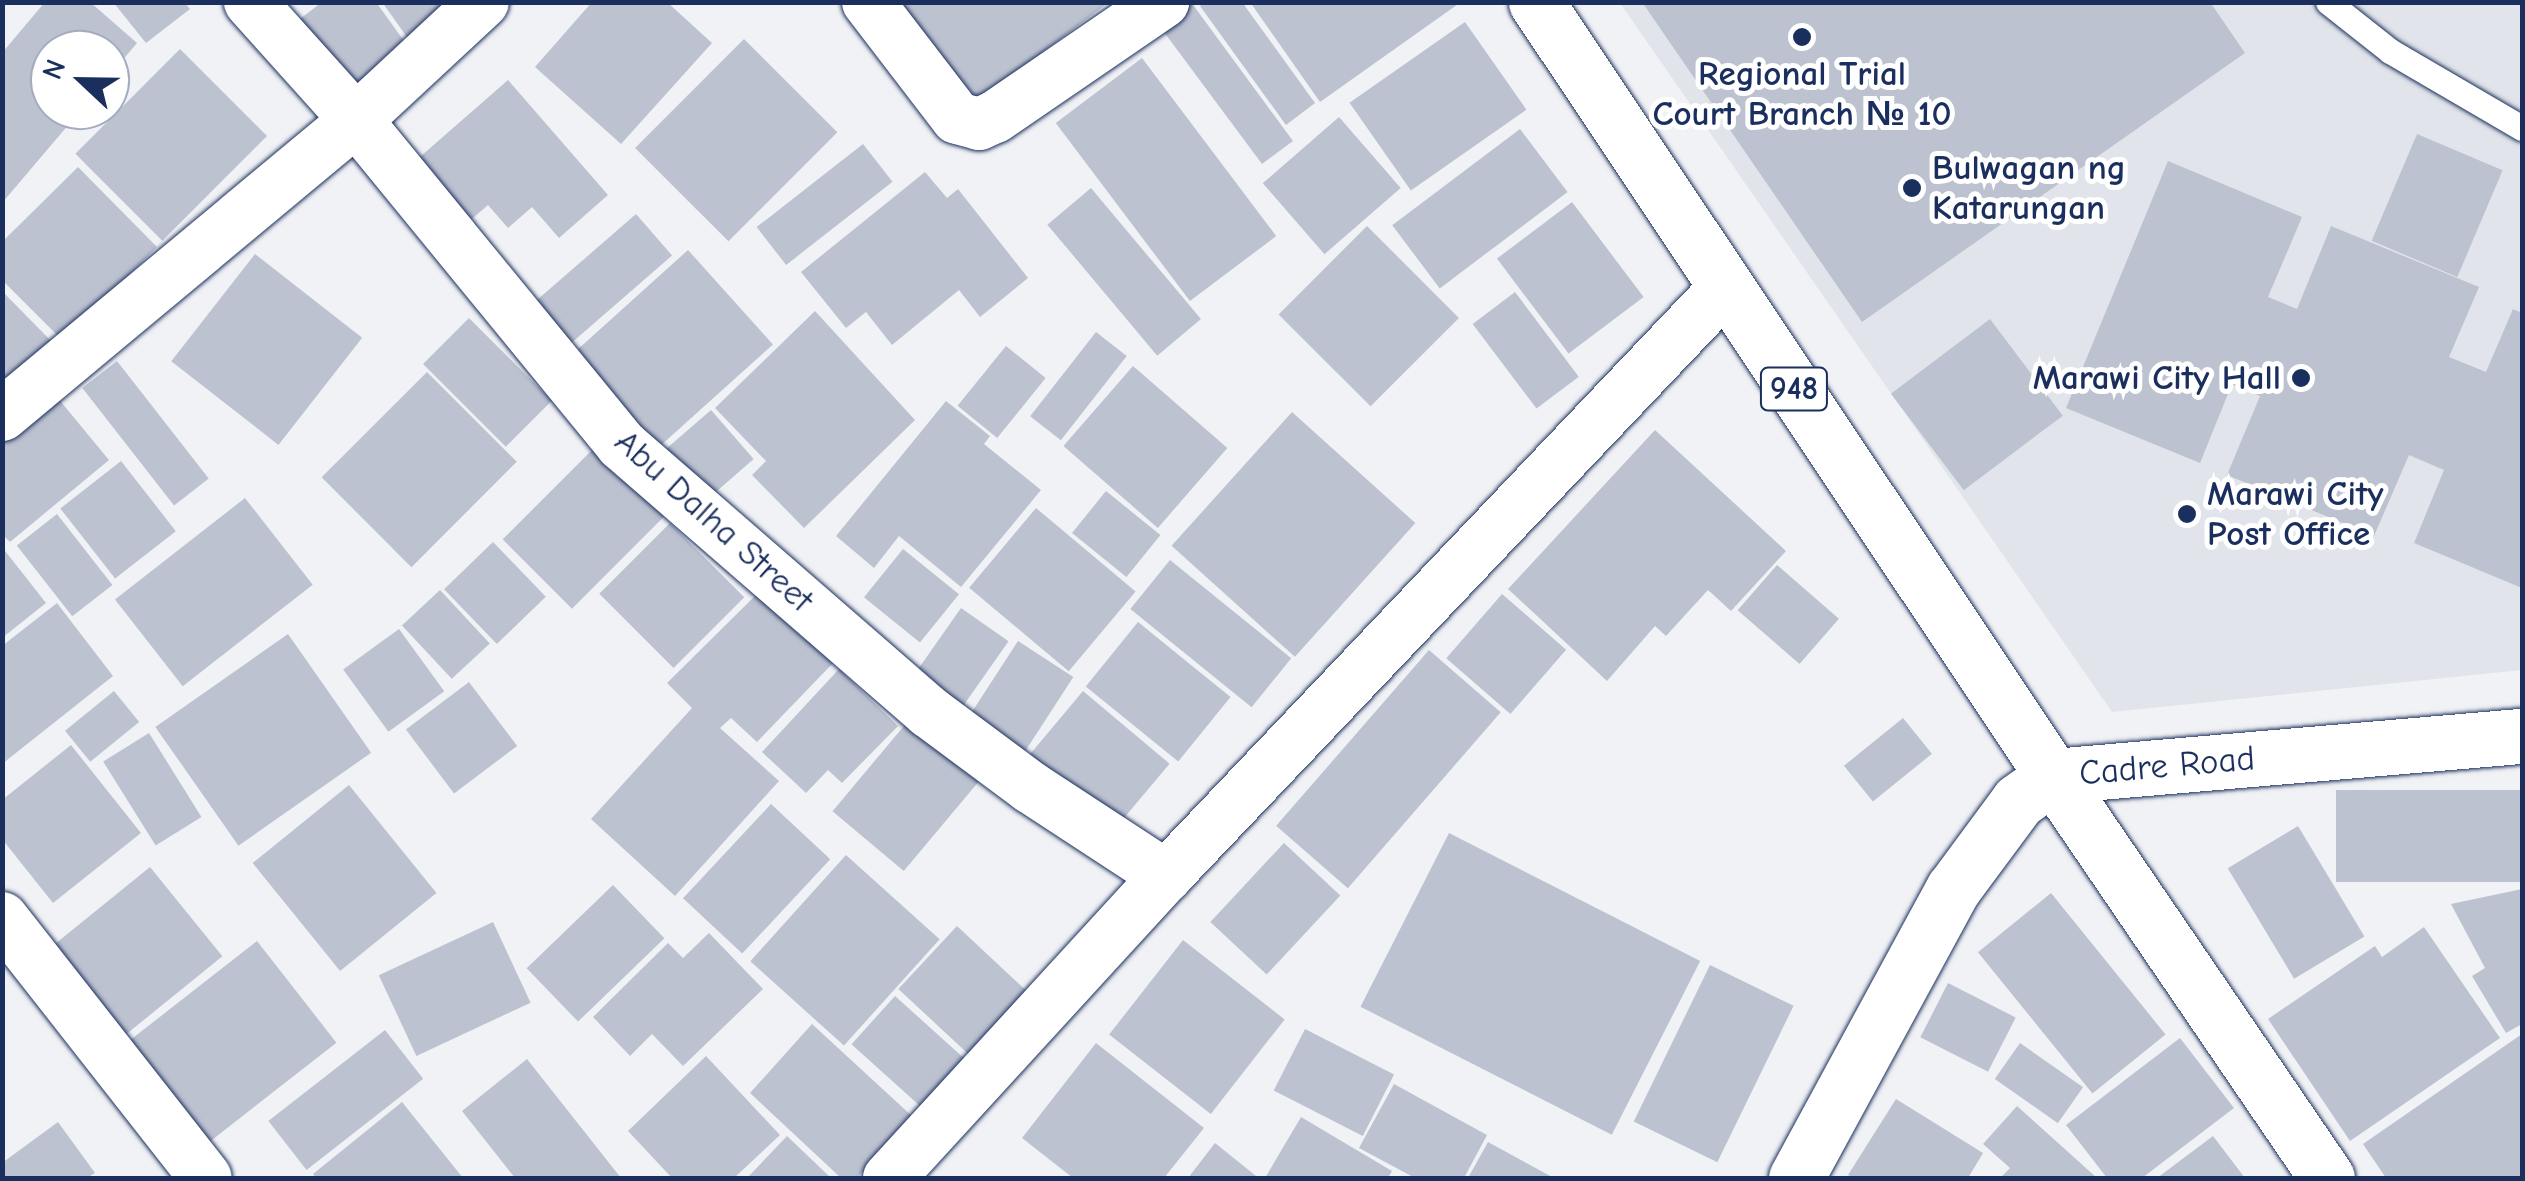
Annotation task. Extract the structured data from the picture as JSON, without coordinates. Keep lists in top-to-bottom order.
{
  "streets": {
    "main road": ["948", "Cadre Road"],
    "street": ["Abu Dalha Street"]
  },
  "crossings": [
    ["948", "Cadre Road"]
  ],
  "places": [
    "Regional Trial Court Branch № 10",
    "Bulwagan ng Katarungan",
    "Marawi City Hall",
    "Marawi City Post Office"
  ],
  "north": "left"
}
